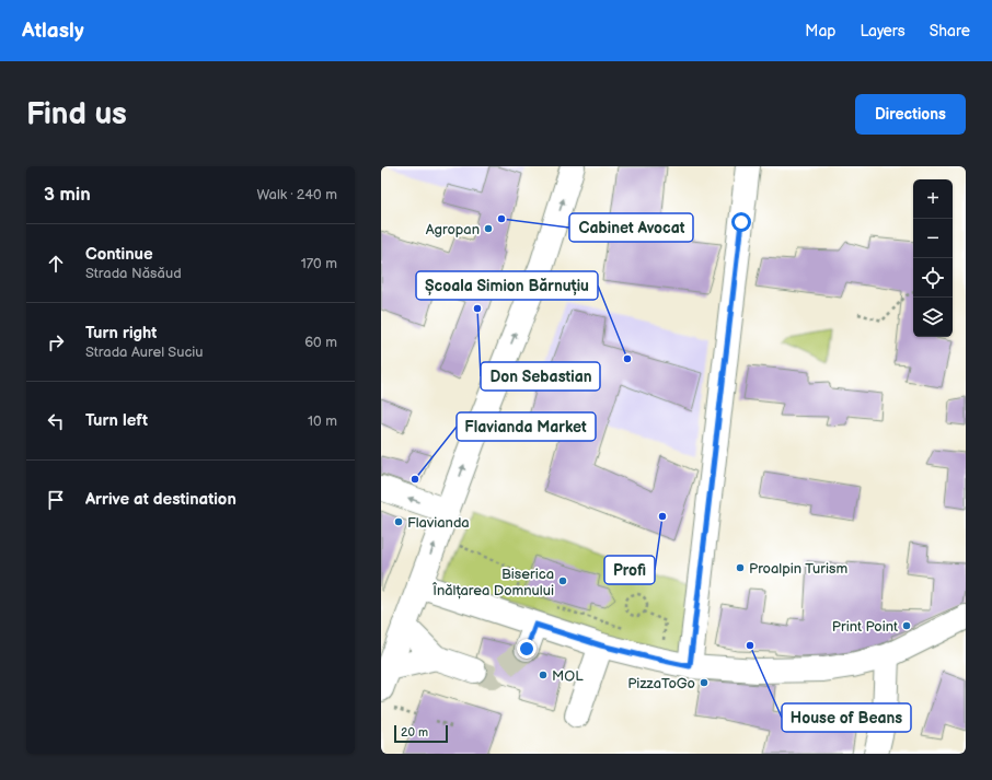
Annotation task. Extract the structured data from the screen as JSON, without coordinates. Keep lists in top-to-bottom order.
{
  "places": [
    "Cabinet Avocat",
    "Agropan",
    "Don Sebastian",
    "Școala Simion Bărnuțiu",
    "Flavianda Market",
    "Profi",
    "Flavianda",
    "Proalpin Turism",
    "Biserica Înălțarea Domnului",
    "Print Point",
    "House of Beans",
    "MOL",
    "PizzaToGo"
  ],
  "scale_bar": "20 m",
  "page": {
    "header": "Atlasly",
    "nav": ["Map", "Layers", "Share"],
    "buttons": "Directions",
    "title": "Find us",
    "heading": ["3 min", "Walk · 240 m"],
    "map_buttons": ["+", "−"],
    "list": [
      ["Continue", "Strada Năsăud", "170 m"],
      ["Turn right", "Strada Aurel Suciu", "60 m"],
      ["Turn left", "10 m"],
      "Arrive at destination"
    ],
    "scale": "20 m"
  }
}
